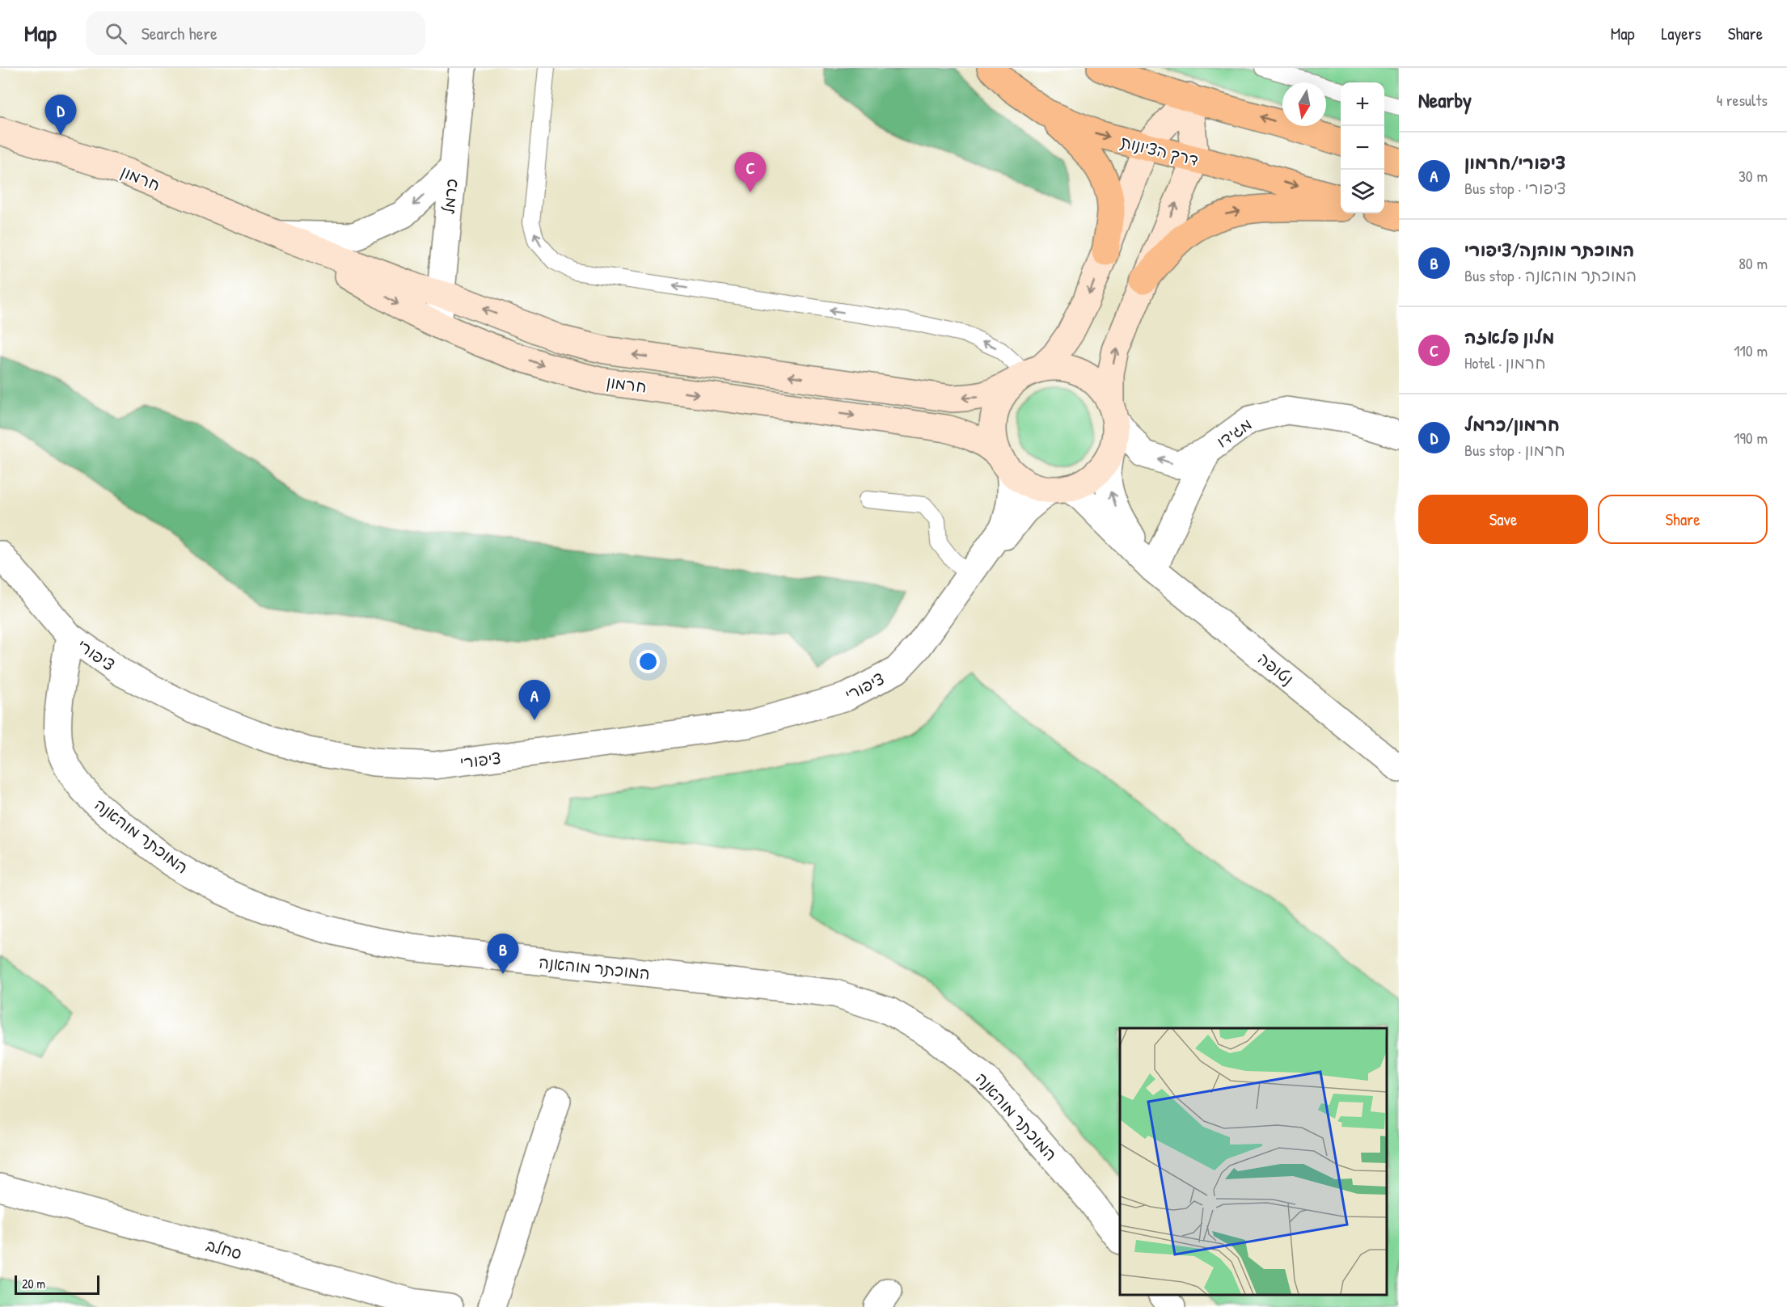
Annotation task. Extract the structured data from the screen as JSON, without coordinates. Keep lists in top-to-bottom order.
{
  "streets": {
    "highway": ["דרך הציונות"],
    "street": [
      "חרמון",
      "כרמל",
      "מגידו",
      "ציפורי",
      "נטופה",
      "המוכתר מוהאנה",
      "סחלב"
    ]
  },
  "crossings": [
    ["חרמון", "כרמל"],
    ["חרמון", "מגידו"],
    ["חרמון", "ציפורי"],
    ["חרמון", "נטופה"],
    ["מגידו", "ציפורי"],
    ["מגידו", "נטופה"],
    ["ציפורי", "נטופה"],
    ["ציפורי", "המוכתר מוהאנה"]
  ],
  "scale_bar": "20 m",
  "north": "bottom",
  "page": {
    "header": "Map",
    "search": "Search here",
    "nav": ["Map", "Layers", "Share"],
    "heading": ["Nearby", "4 results"],
    "map_buttons": ["+", "−"],
    "pins": [
      "D",
      "C",
      "A",
      "B"
    ],
    "list": [
      {
        "mark": "A",
        "name": "ציפורי/חרמון",
        "note": "Bus stop · ציפורי",
        "value": "30 m"
      },
      {
        "mark": "B",
        "name": "המוכתר מוהנה/ציפורי",
        "note": "Bus stop · המוכתר מוהאנה",
        "value": "80 m"
      },
      {
        "mark": "C",
        "name": "מלון פלאזה",
        "note": "Hotel · חרמון",
        "value": "110 m"
      },
      {
        "mark": "D",
        "name": "חרמון/כרמל",
        "note": "Bus stop · חרמון",
        "value": "190 m"
      }
    ],
    "buttons": ["Save", "Share"],
    "scale": "20 m"
  }
}
